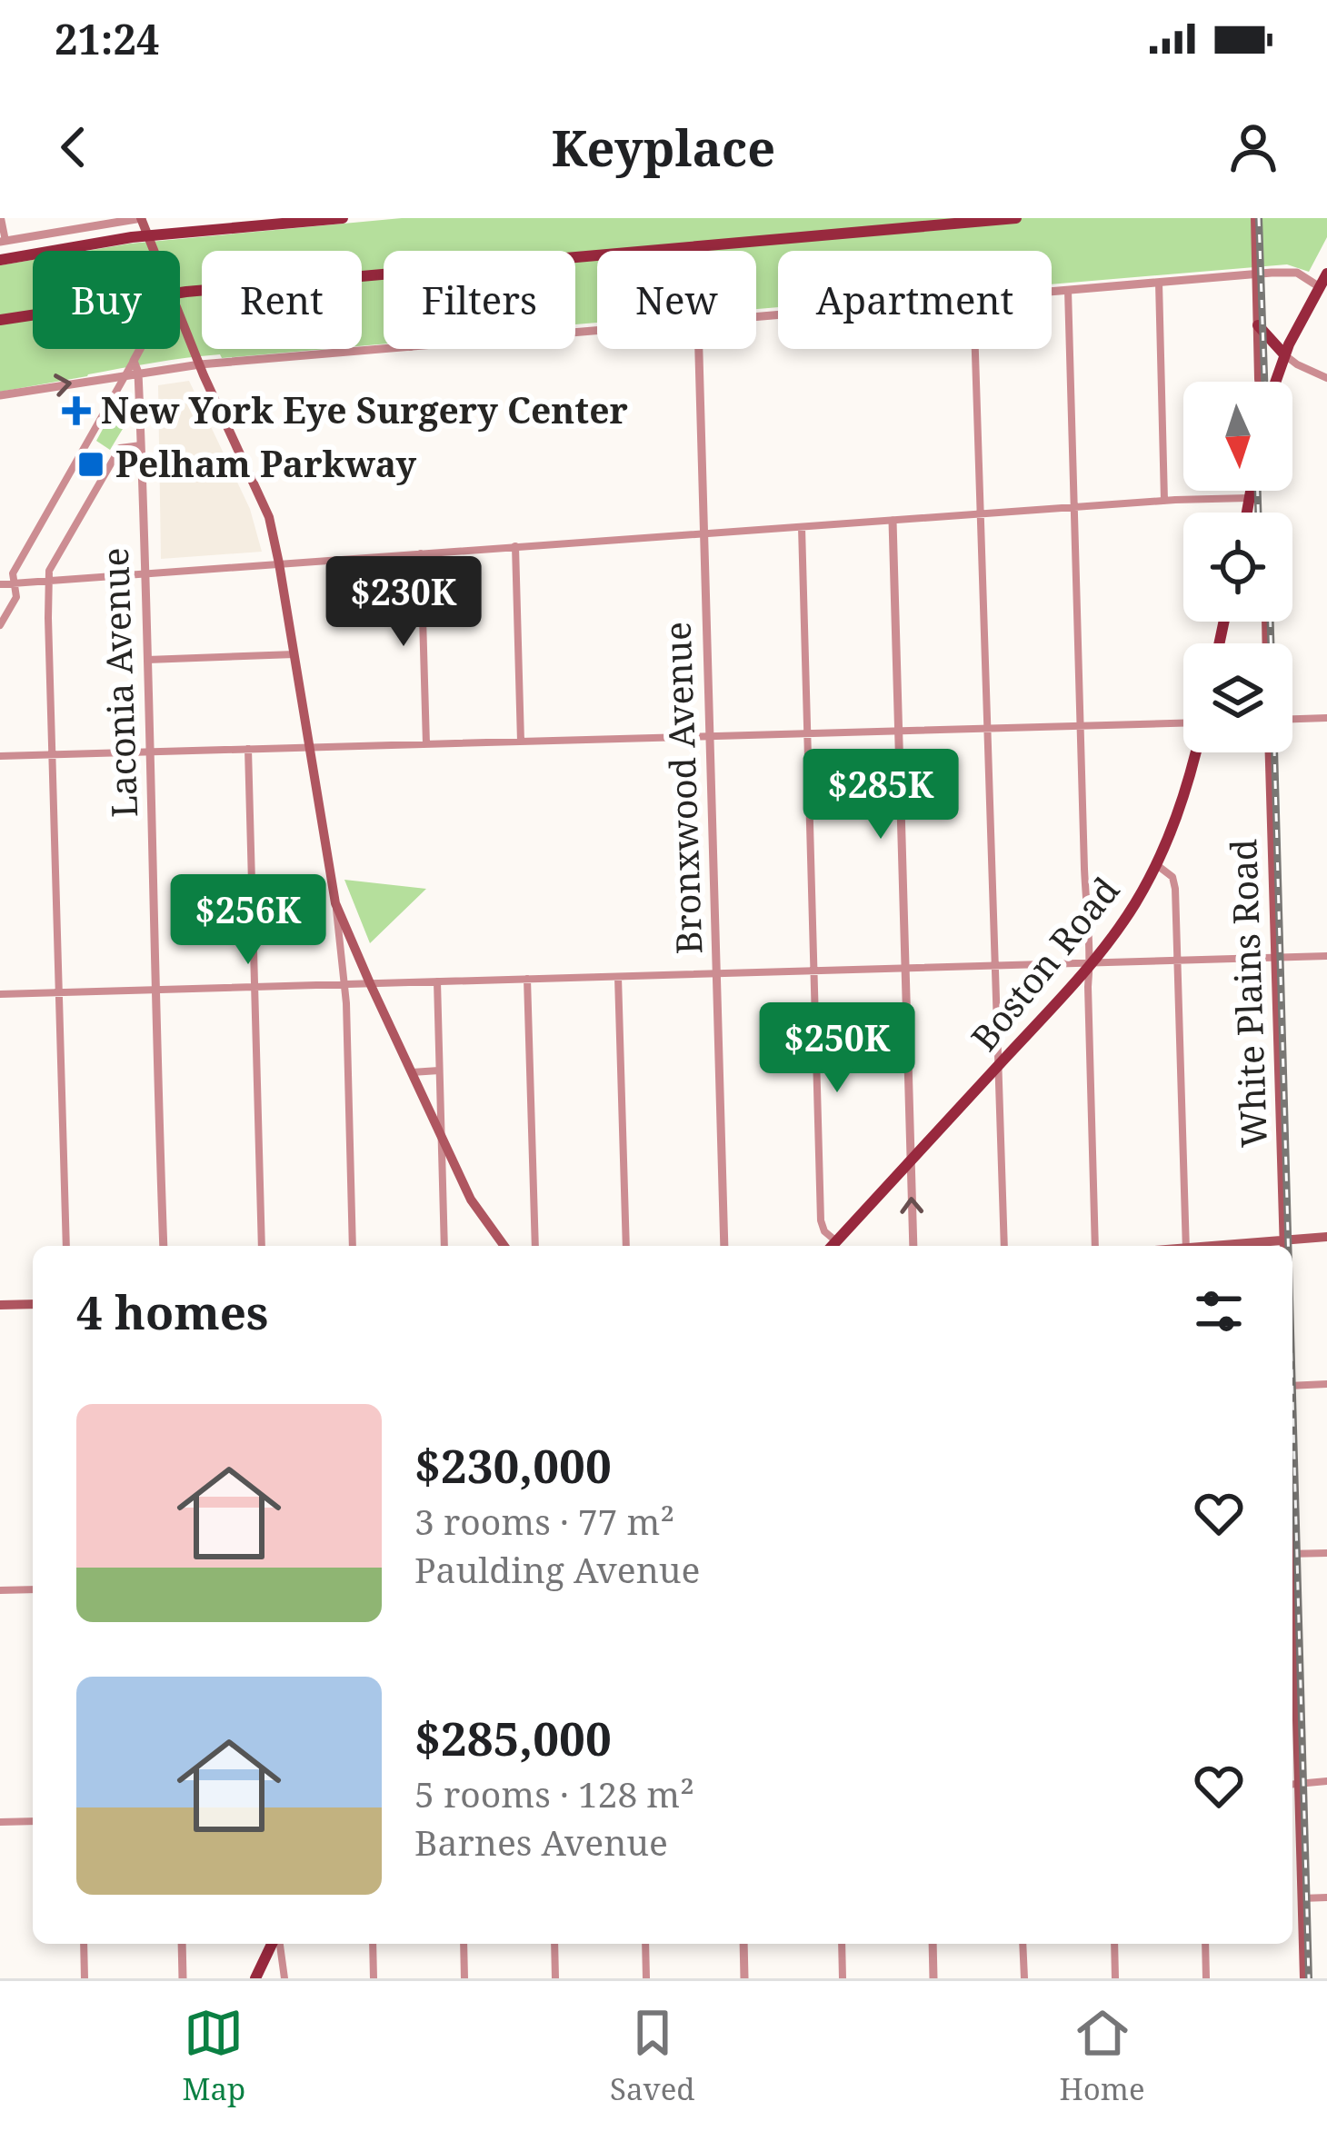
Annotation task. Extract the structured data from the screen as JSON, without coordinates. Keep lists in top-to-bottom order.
{
  "streets": {
    "main road": ["Boston Road", "White Plains Road"],
    "street": ["Laconia Avenue", "Bronxwood Avenue"]
  },
  "places": {
    "health": ["New York Eye Surgery Center"],
    "transit": ["Pelham Parkway"]
  },
  "north": "bottom",
  "page": {
    "status": "21:24",
    "header": "Keyplace",
    "chip": [
      "Buy",
      "Rent",
      "Filters",
      "New",
      "Apartment"
    ],
    "price": [
      "$230K",
      "$285K",
      "$256K",
      "$250K"
    ],
    "heading": "4 homes",
    "list": [
      {
        "name": "$230,000",
        "note": "3 rooms · 77 m² · Paulding Avenue"
      },
      {
        "name": "$285,000",
        "note": "5 rooms · 128 m² · Barnes Avenue"
      }
    ],
    "tabs": ["Map", "Saved", "Home"]
  }
}
